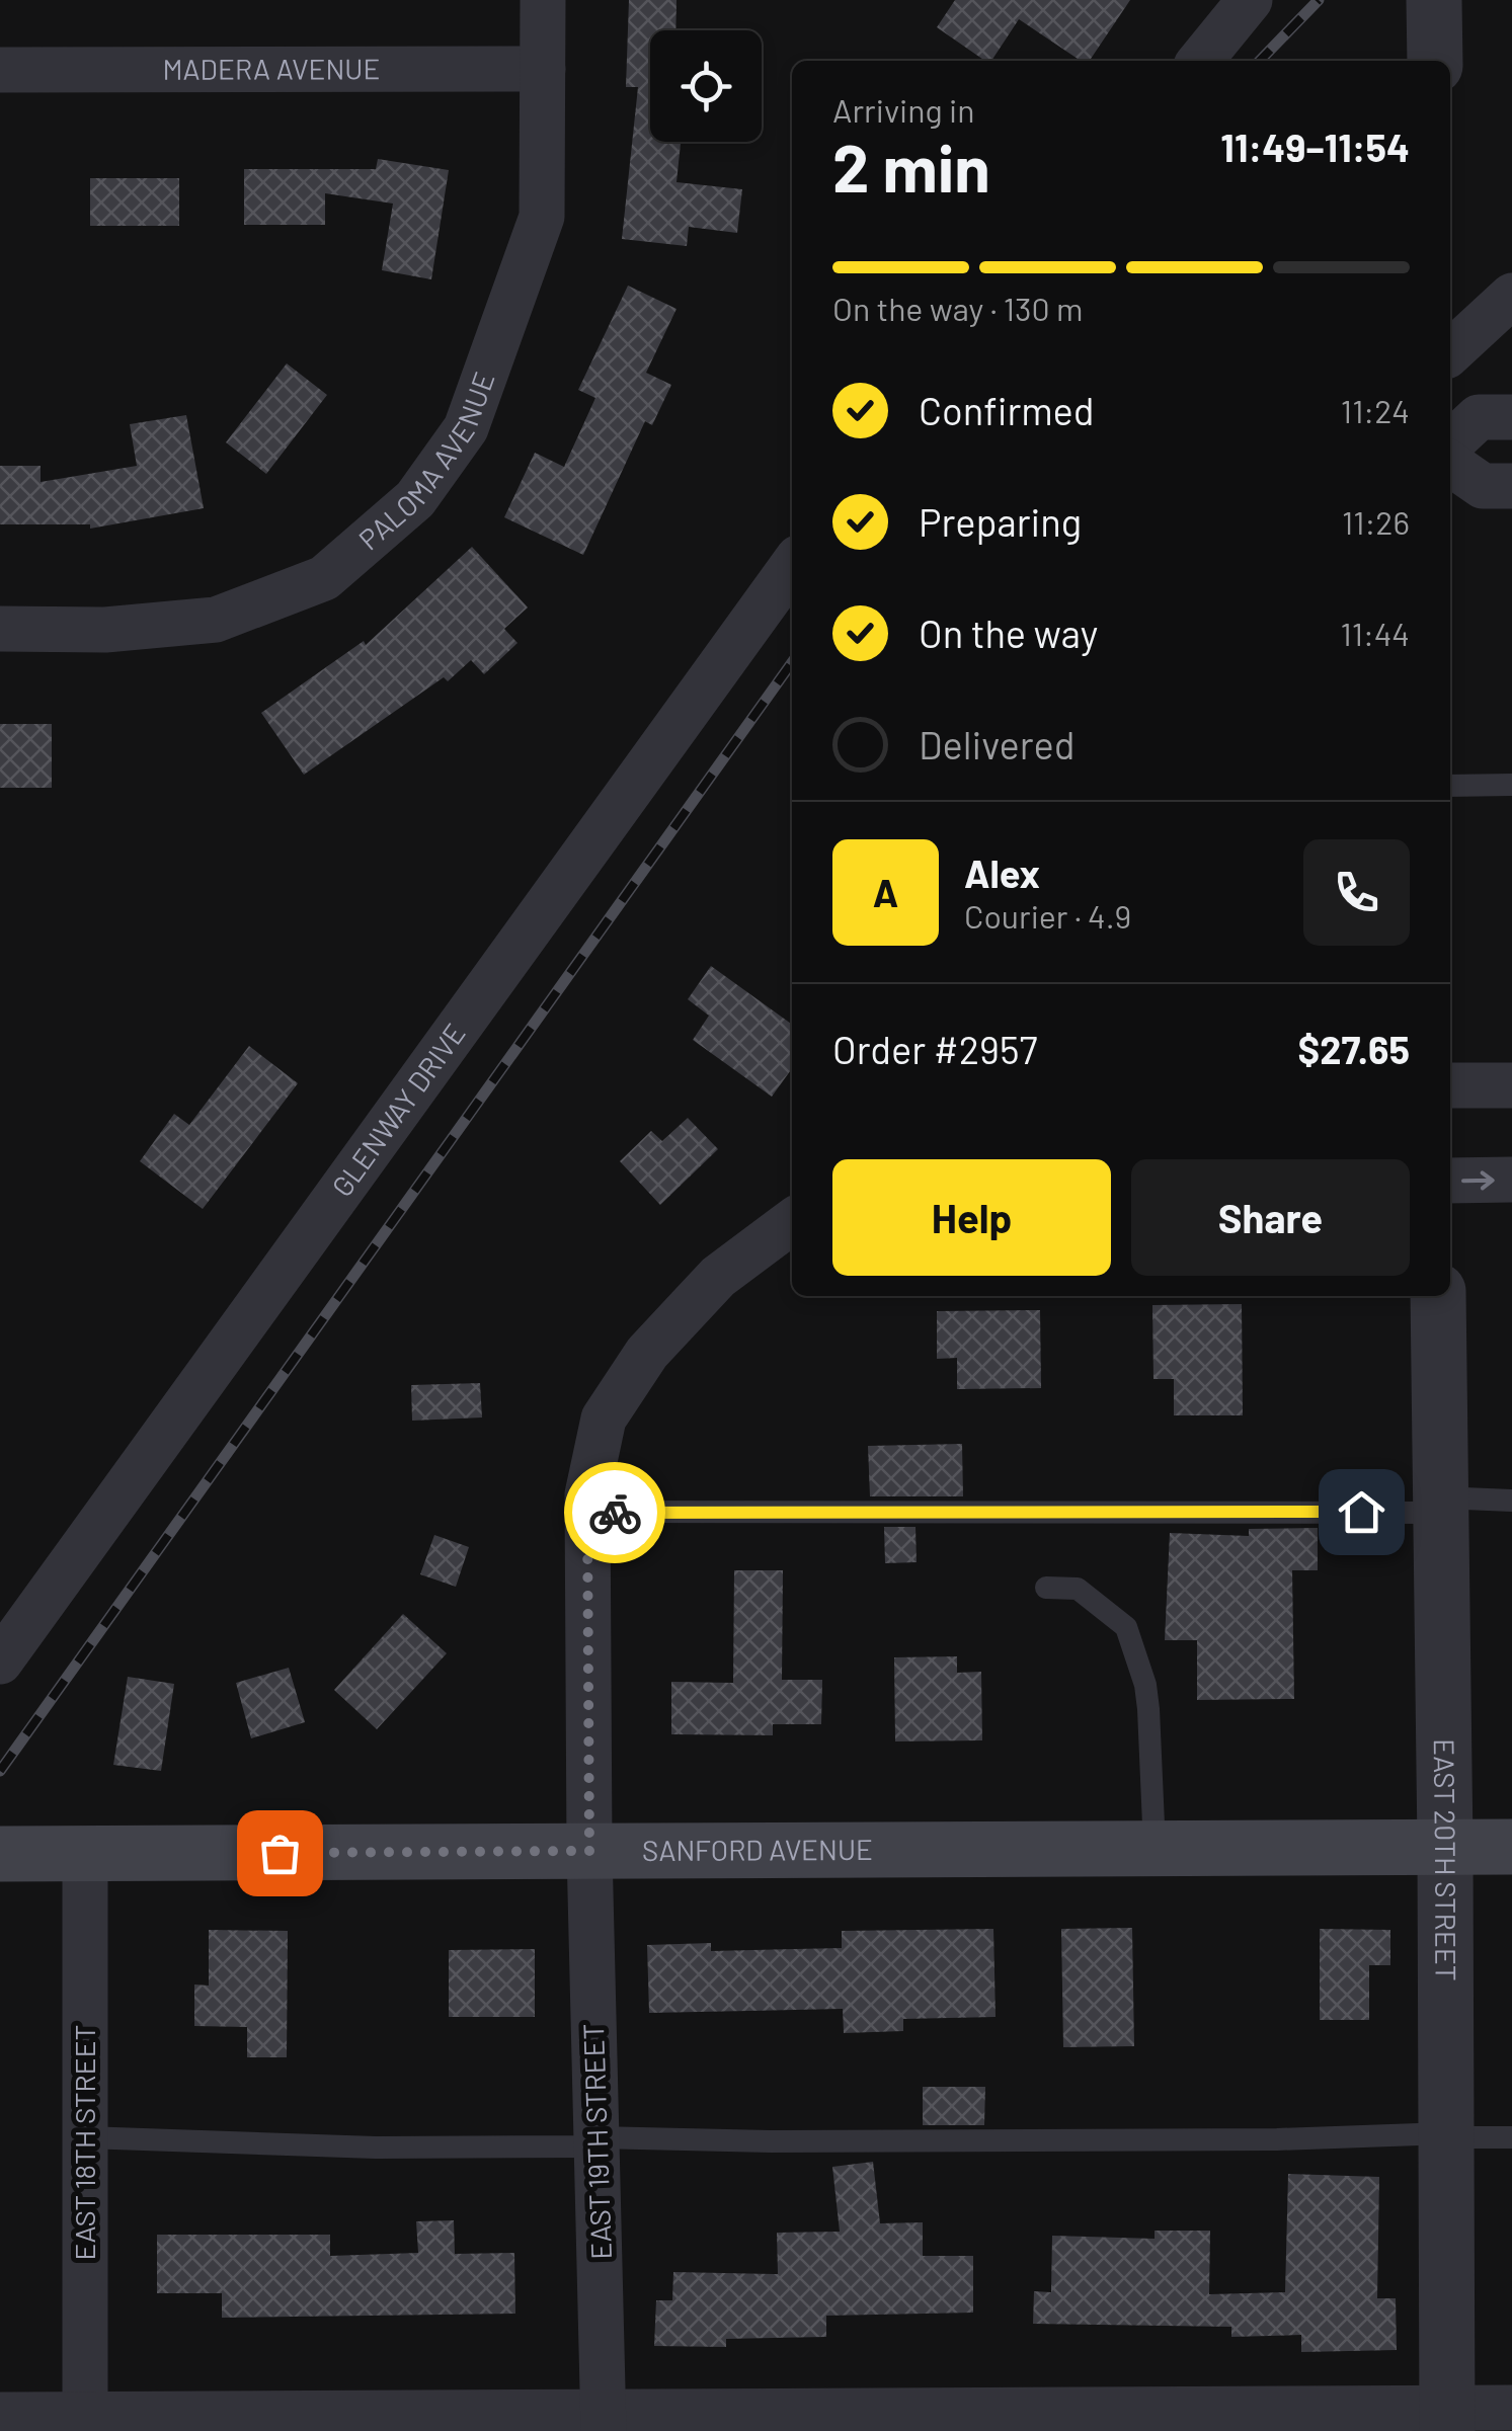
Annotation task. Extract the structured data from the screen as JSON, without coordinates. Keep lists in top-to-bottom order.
{
  "streets": {
    "main road": ["SANFORD AVENUE"],
    "street": [
      "MADERA AVENUE",
      "PALOMA AVENUE",
      "GLENWAY DRIVE",
      "EAST 20TH STREET",
      "EAST 19TH STREET",
      "EAST 18TH STREET"
    ]
  },
  "crossings": [
    ["MADERA AVENUE", "PALOMA AVENUE"],
    ["SANFORD AVENUE", "EAST 20TH STREET"],
    ["SANFORD AVENUE", "EAST 19TH STREET"],
    ["SANFORD AVENUE", "EAST 18TH STREET"]
  ],
  "page": {
    "heading": ["2 min", "Arriving in", "11:49–11:54"],
    "panel": [
      "Alex",
      "Courier · 4.9",
      "Order #2957",
      "$27.65"
    ],
    "bar": "On the way · 130 m",
    "list": [
      ["Confirmed", "11:24"],
      ["Preparing", "11:26"],
      ["On the way", "11:44"],
      "Delivered"
    ],
    "round": "A",
    "buttons": ["Help", "Share"]
  }
}
